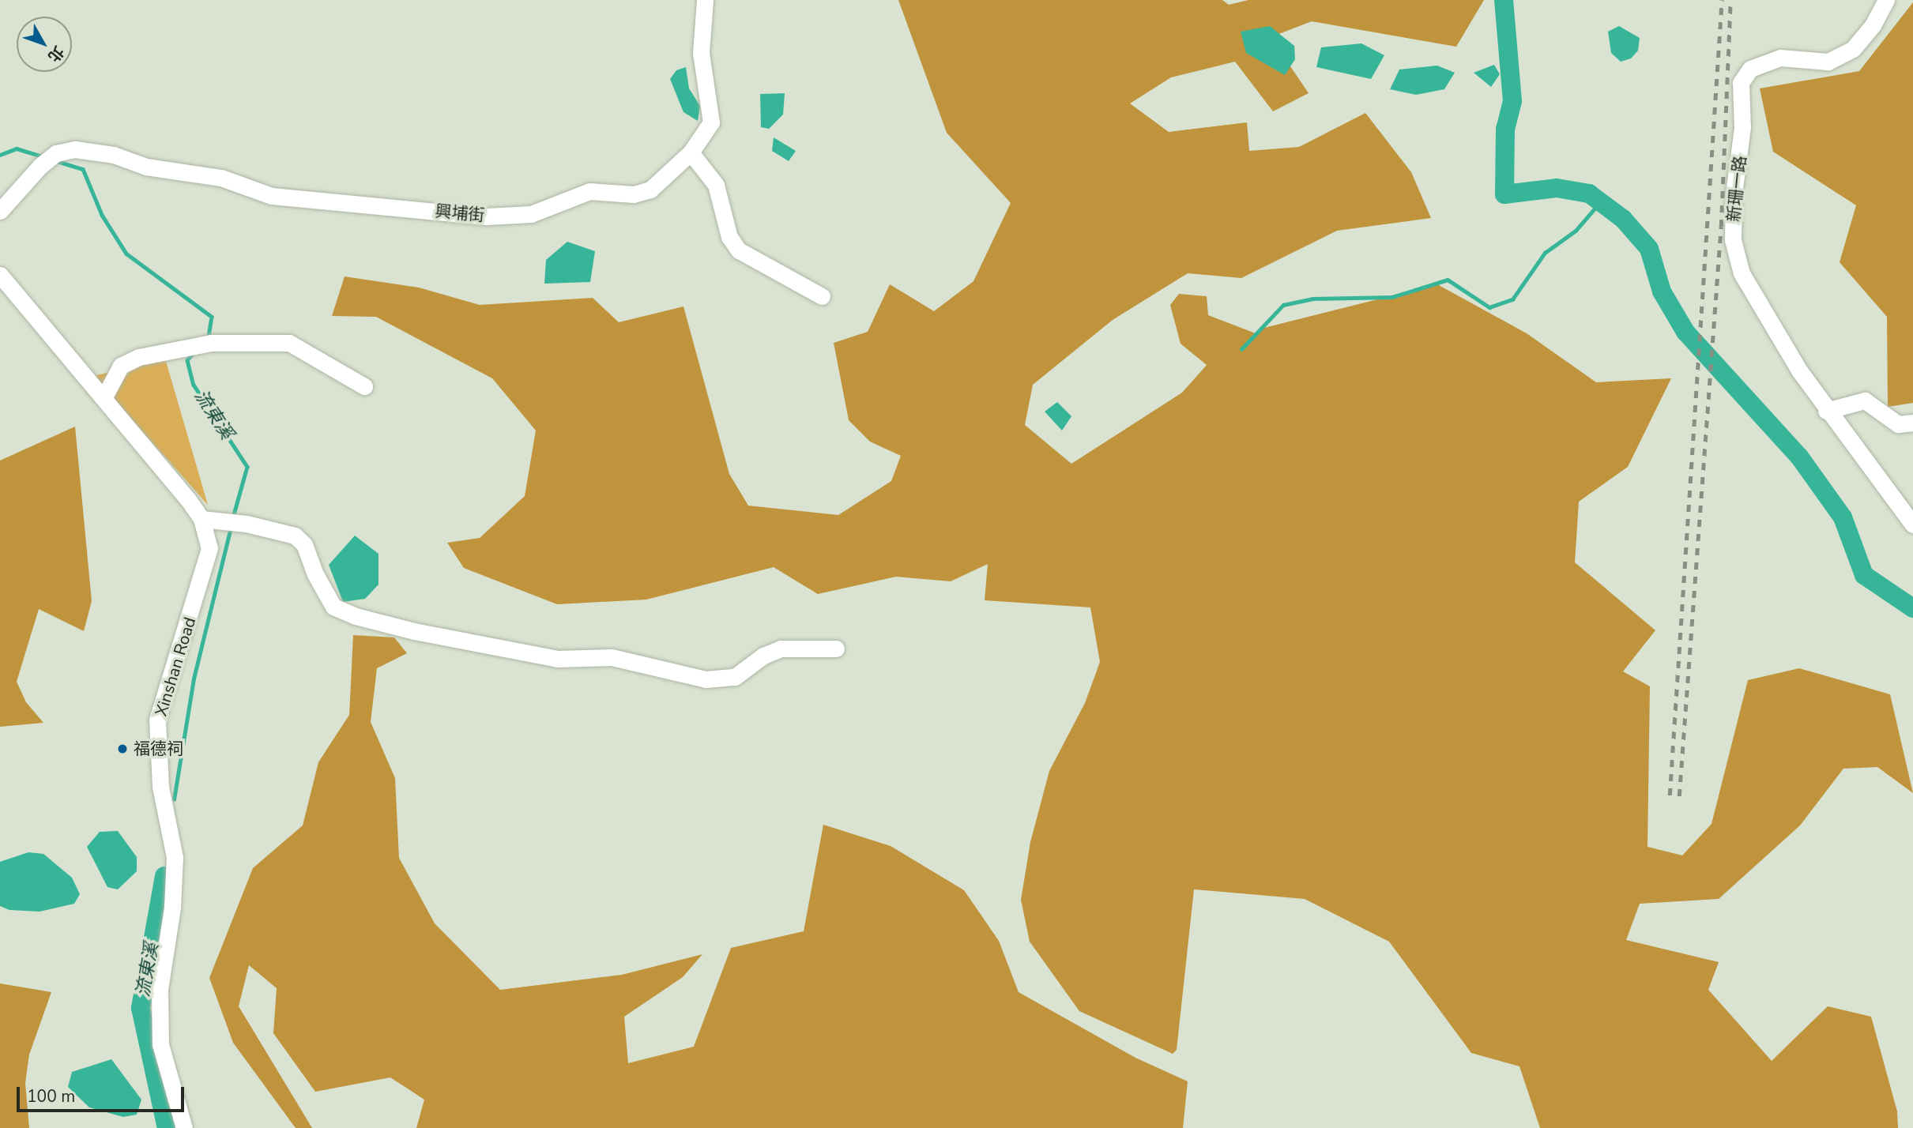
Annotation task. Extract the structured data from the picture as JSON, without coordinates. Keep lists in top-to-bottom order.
{
  "streets": {
    "street": ["新珊一路", "興埔街", "Xinshan Road"]
  },
  "water": ["流東溪"],
  "places": ["福德祠"],
  "scale_bar": "100 m",
  "north": "bottom right"
}
